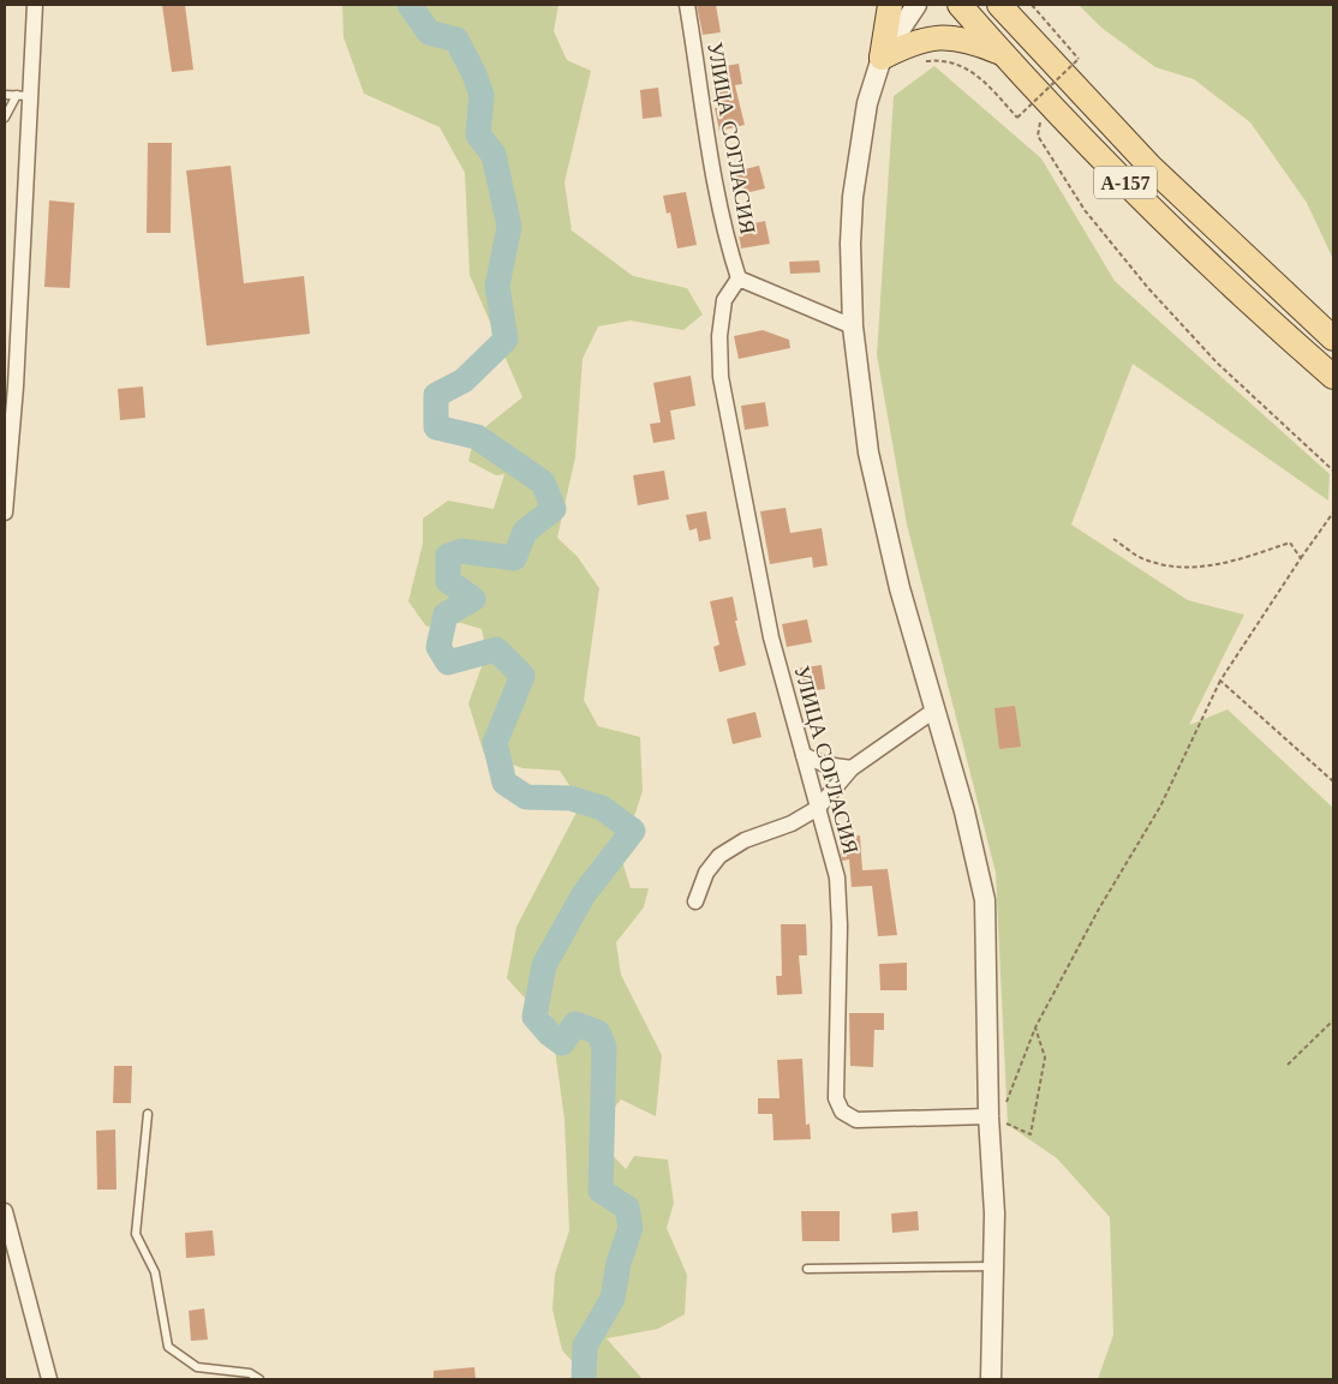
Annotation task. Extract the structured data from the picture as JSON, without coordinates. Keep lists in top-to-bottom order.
{
  "streets": {
    "main road": ["А-157"],
    "street": ["УЛИЦА СОГЛАСИЯ"]
  }
}
